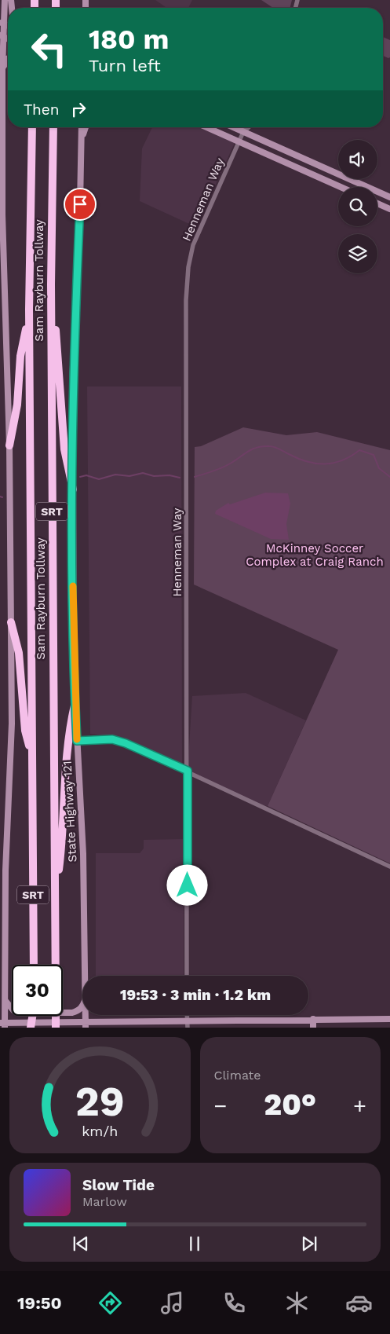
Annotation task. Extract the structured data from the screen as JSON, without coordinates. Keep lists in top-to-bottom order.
{
  "streets": {
    "highway": ["Sam Rayburn Tollway", "SRT"],
    "main road": ["State Highway 121"],
    "street": ["Henneman Way"]
  },
  "parks": ["McKinney Soccer Complex at Craig Ranch"],
  "page": {
    "turn": ["180 m", "Turn left"],
    "then": "Then",
    "limit": "30",
    "trip": "19:53 · 3 min · 1.2 km",
    "tile": "Climate",
    "heat": ["−", "20°", "+"],
    "song": ["Slow Tide", "Marlow"],
    "tabs": "19:50",
    "gauge": ["29", "km/h"]
  }
}
